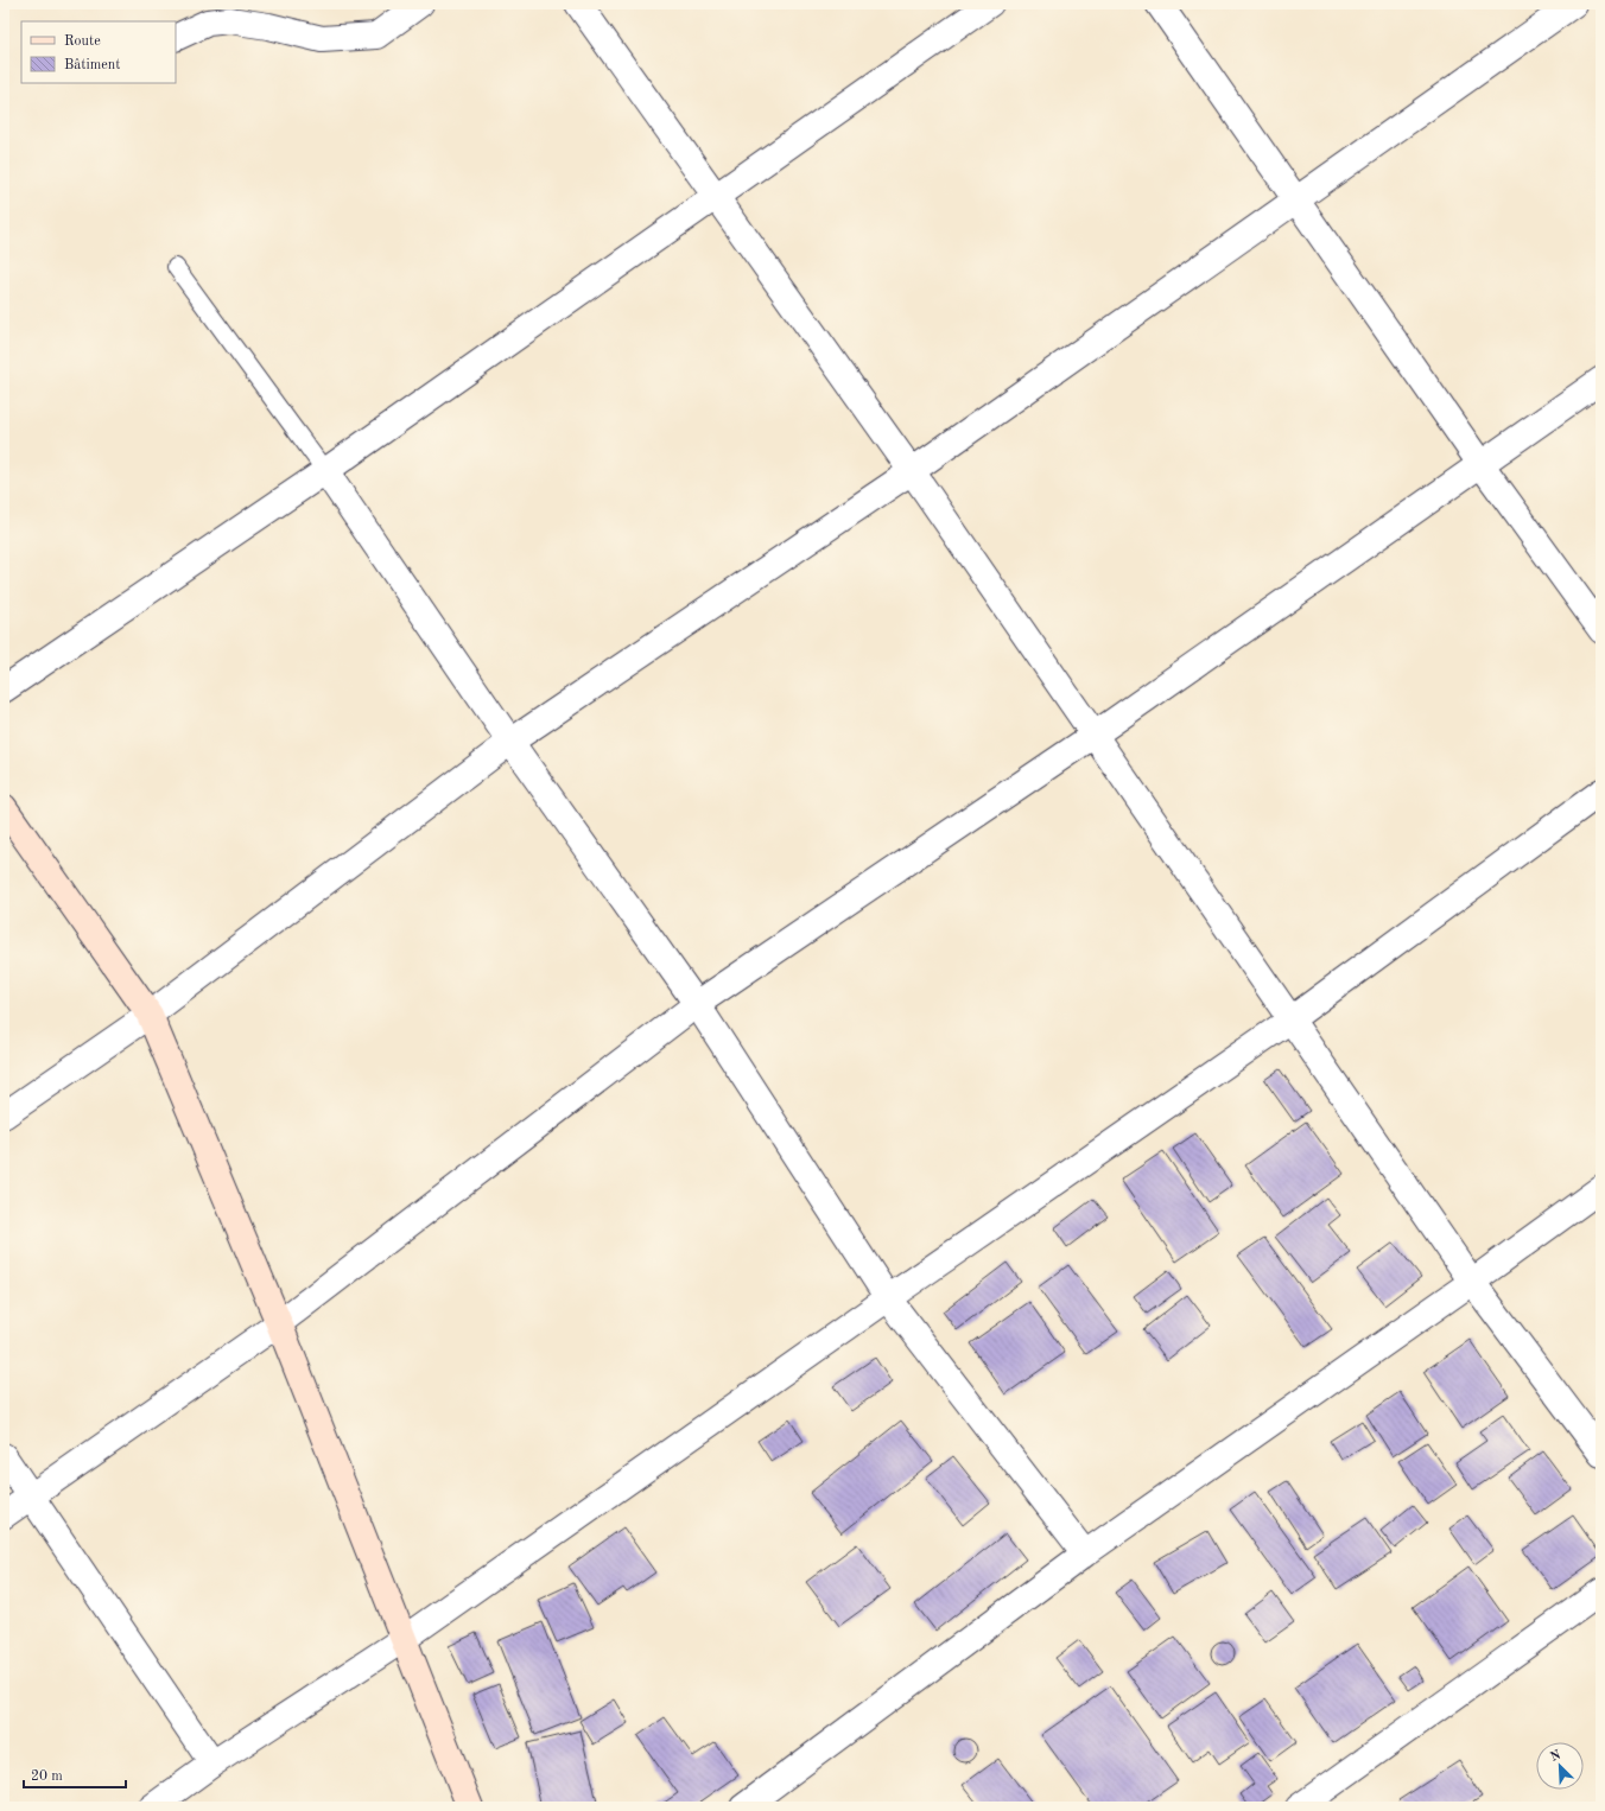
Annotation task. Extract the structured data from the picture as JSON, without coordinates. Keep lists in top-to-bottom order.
{
  "legend": ["Route", "Bâtiment"],
  "scale_bar": "20 m",
  "north": "top left"
}
